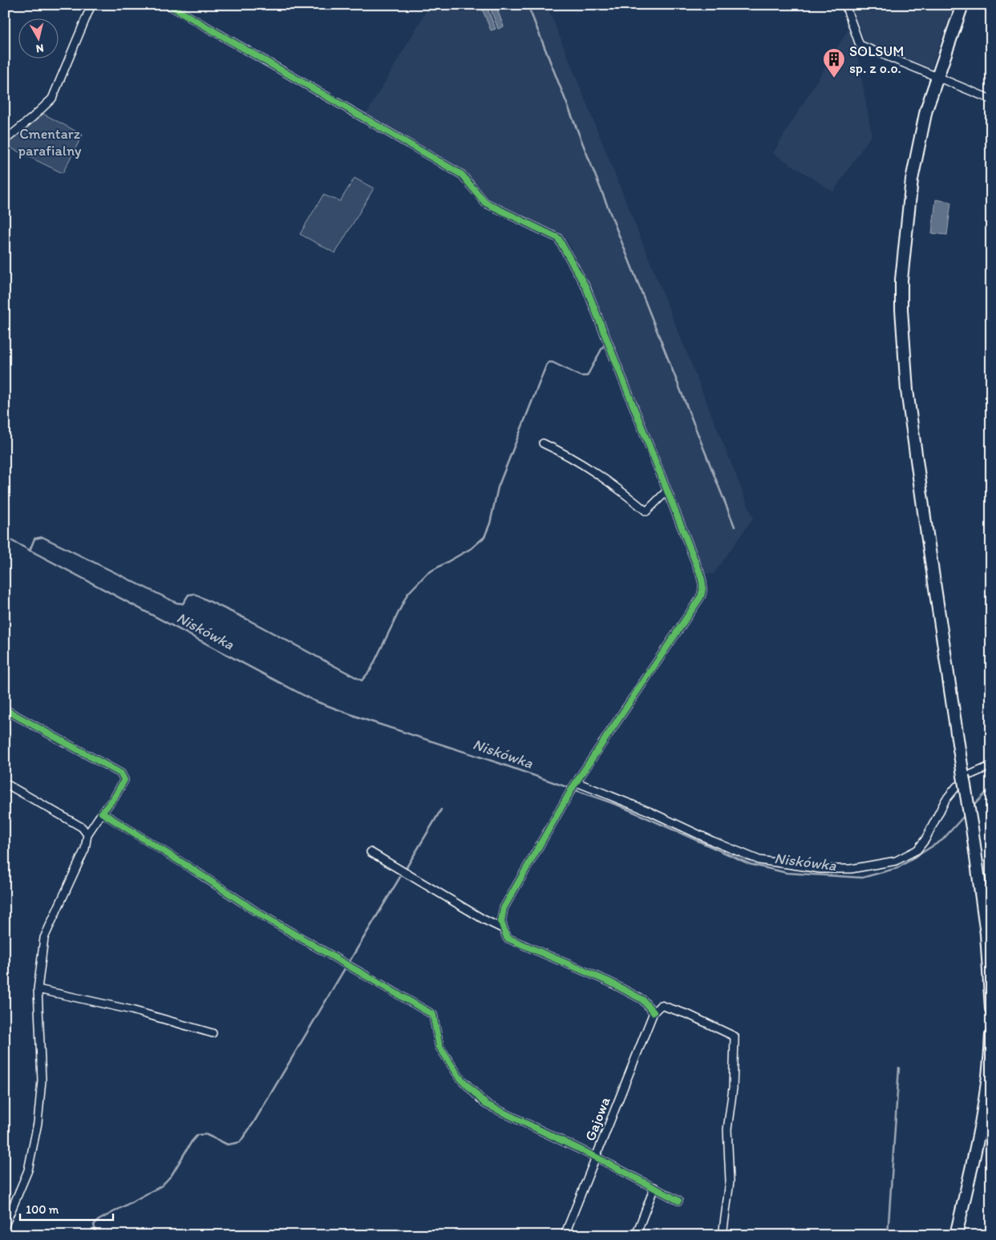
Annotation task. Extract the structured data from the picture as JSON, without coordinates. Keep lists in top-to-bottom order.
{
  "streets": {
    "street": ["Gajowa"]
  },
  "water": ["Niskówka"],
  "parks": ["Cmentarz parafialny"],
  "places": {
    "building": ["SOLSUM sp. z o.o."]
  },
  "scale_bar": "100 m",
  "north": "bottom"
}
